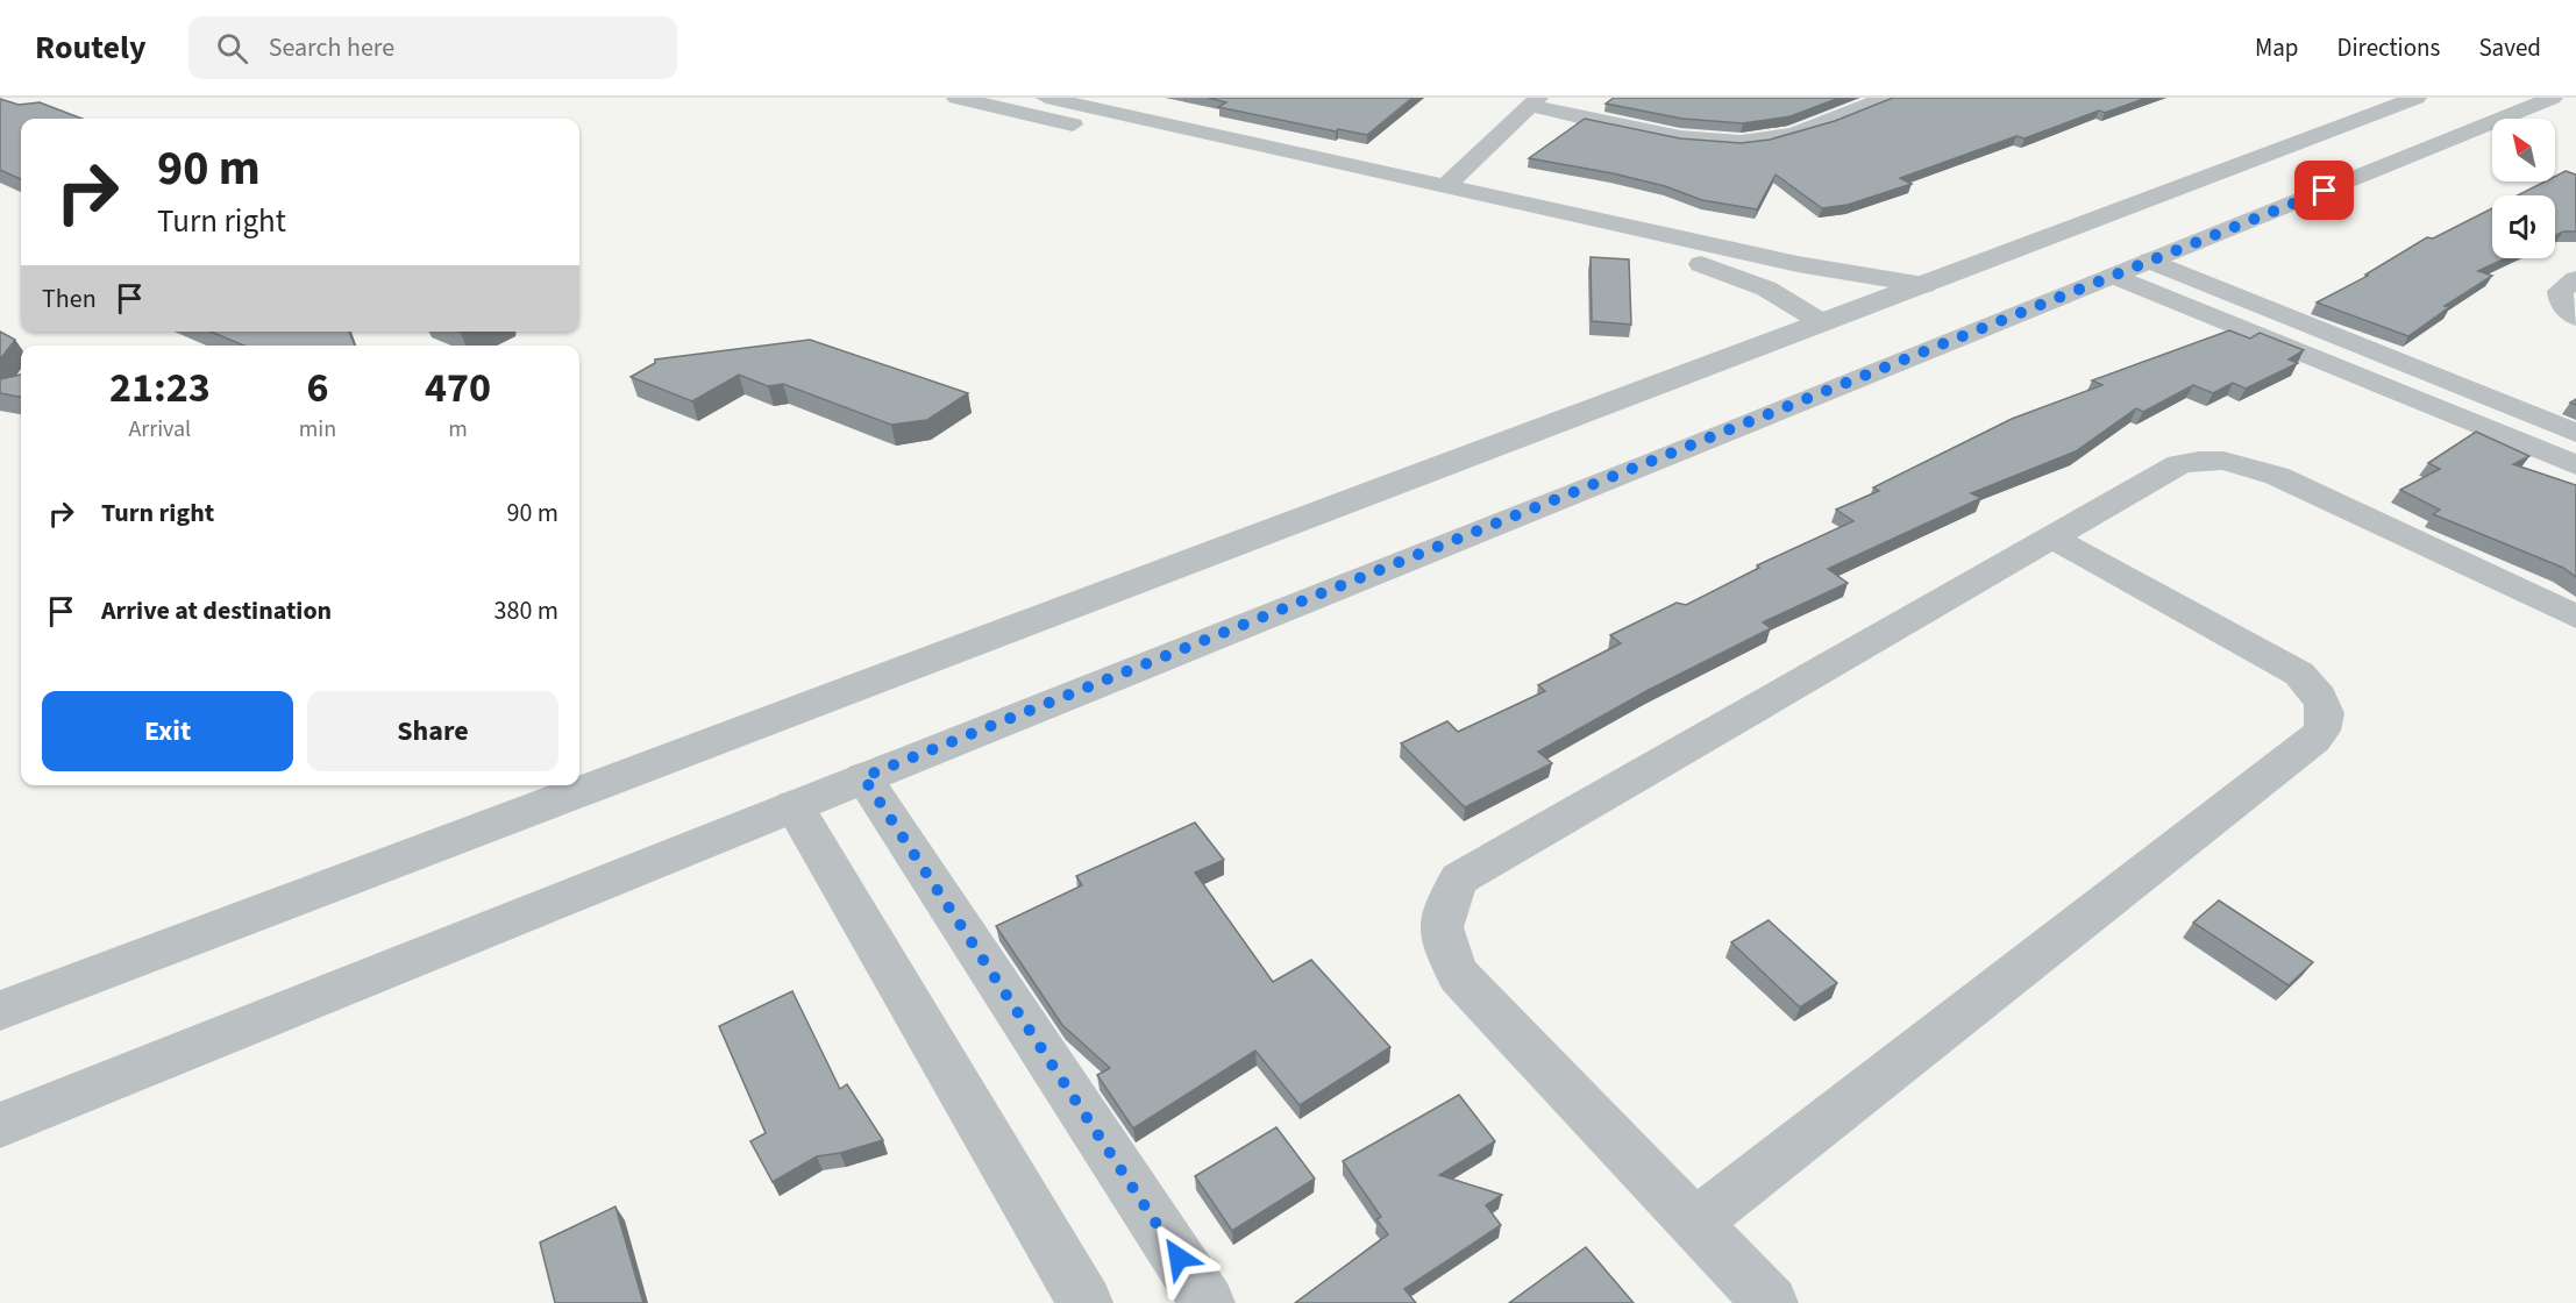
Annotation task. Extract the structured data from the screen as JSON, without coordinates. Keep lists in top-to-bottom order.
{
  "north": "top left",
  "page": {
    "header": "Routely",
    "search": "Search here",
    "nav": ["Map", "Directions", "Saved"],
    "turn": ["90 m", "Turn right"],
    "then": "Then",
    "eta": [
      "21:23",
      "Arrival",
      "6",
      "min",
      "470",
      "m"
    ],
    "list": [
      {
        "name": "Turn right",
        "value": "90 m"
      },
      {
        "name": "Arrive at destination",
        "value": "380 m"
      }
    ],
    "buttons": ["Exit", "Share"]
  }
}
